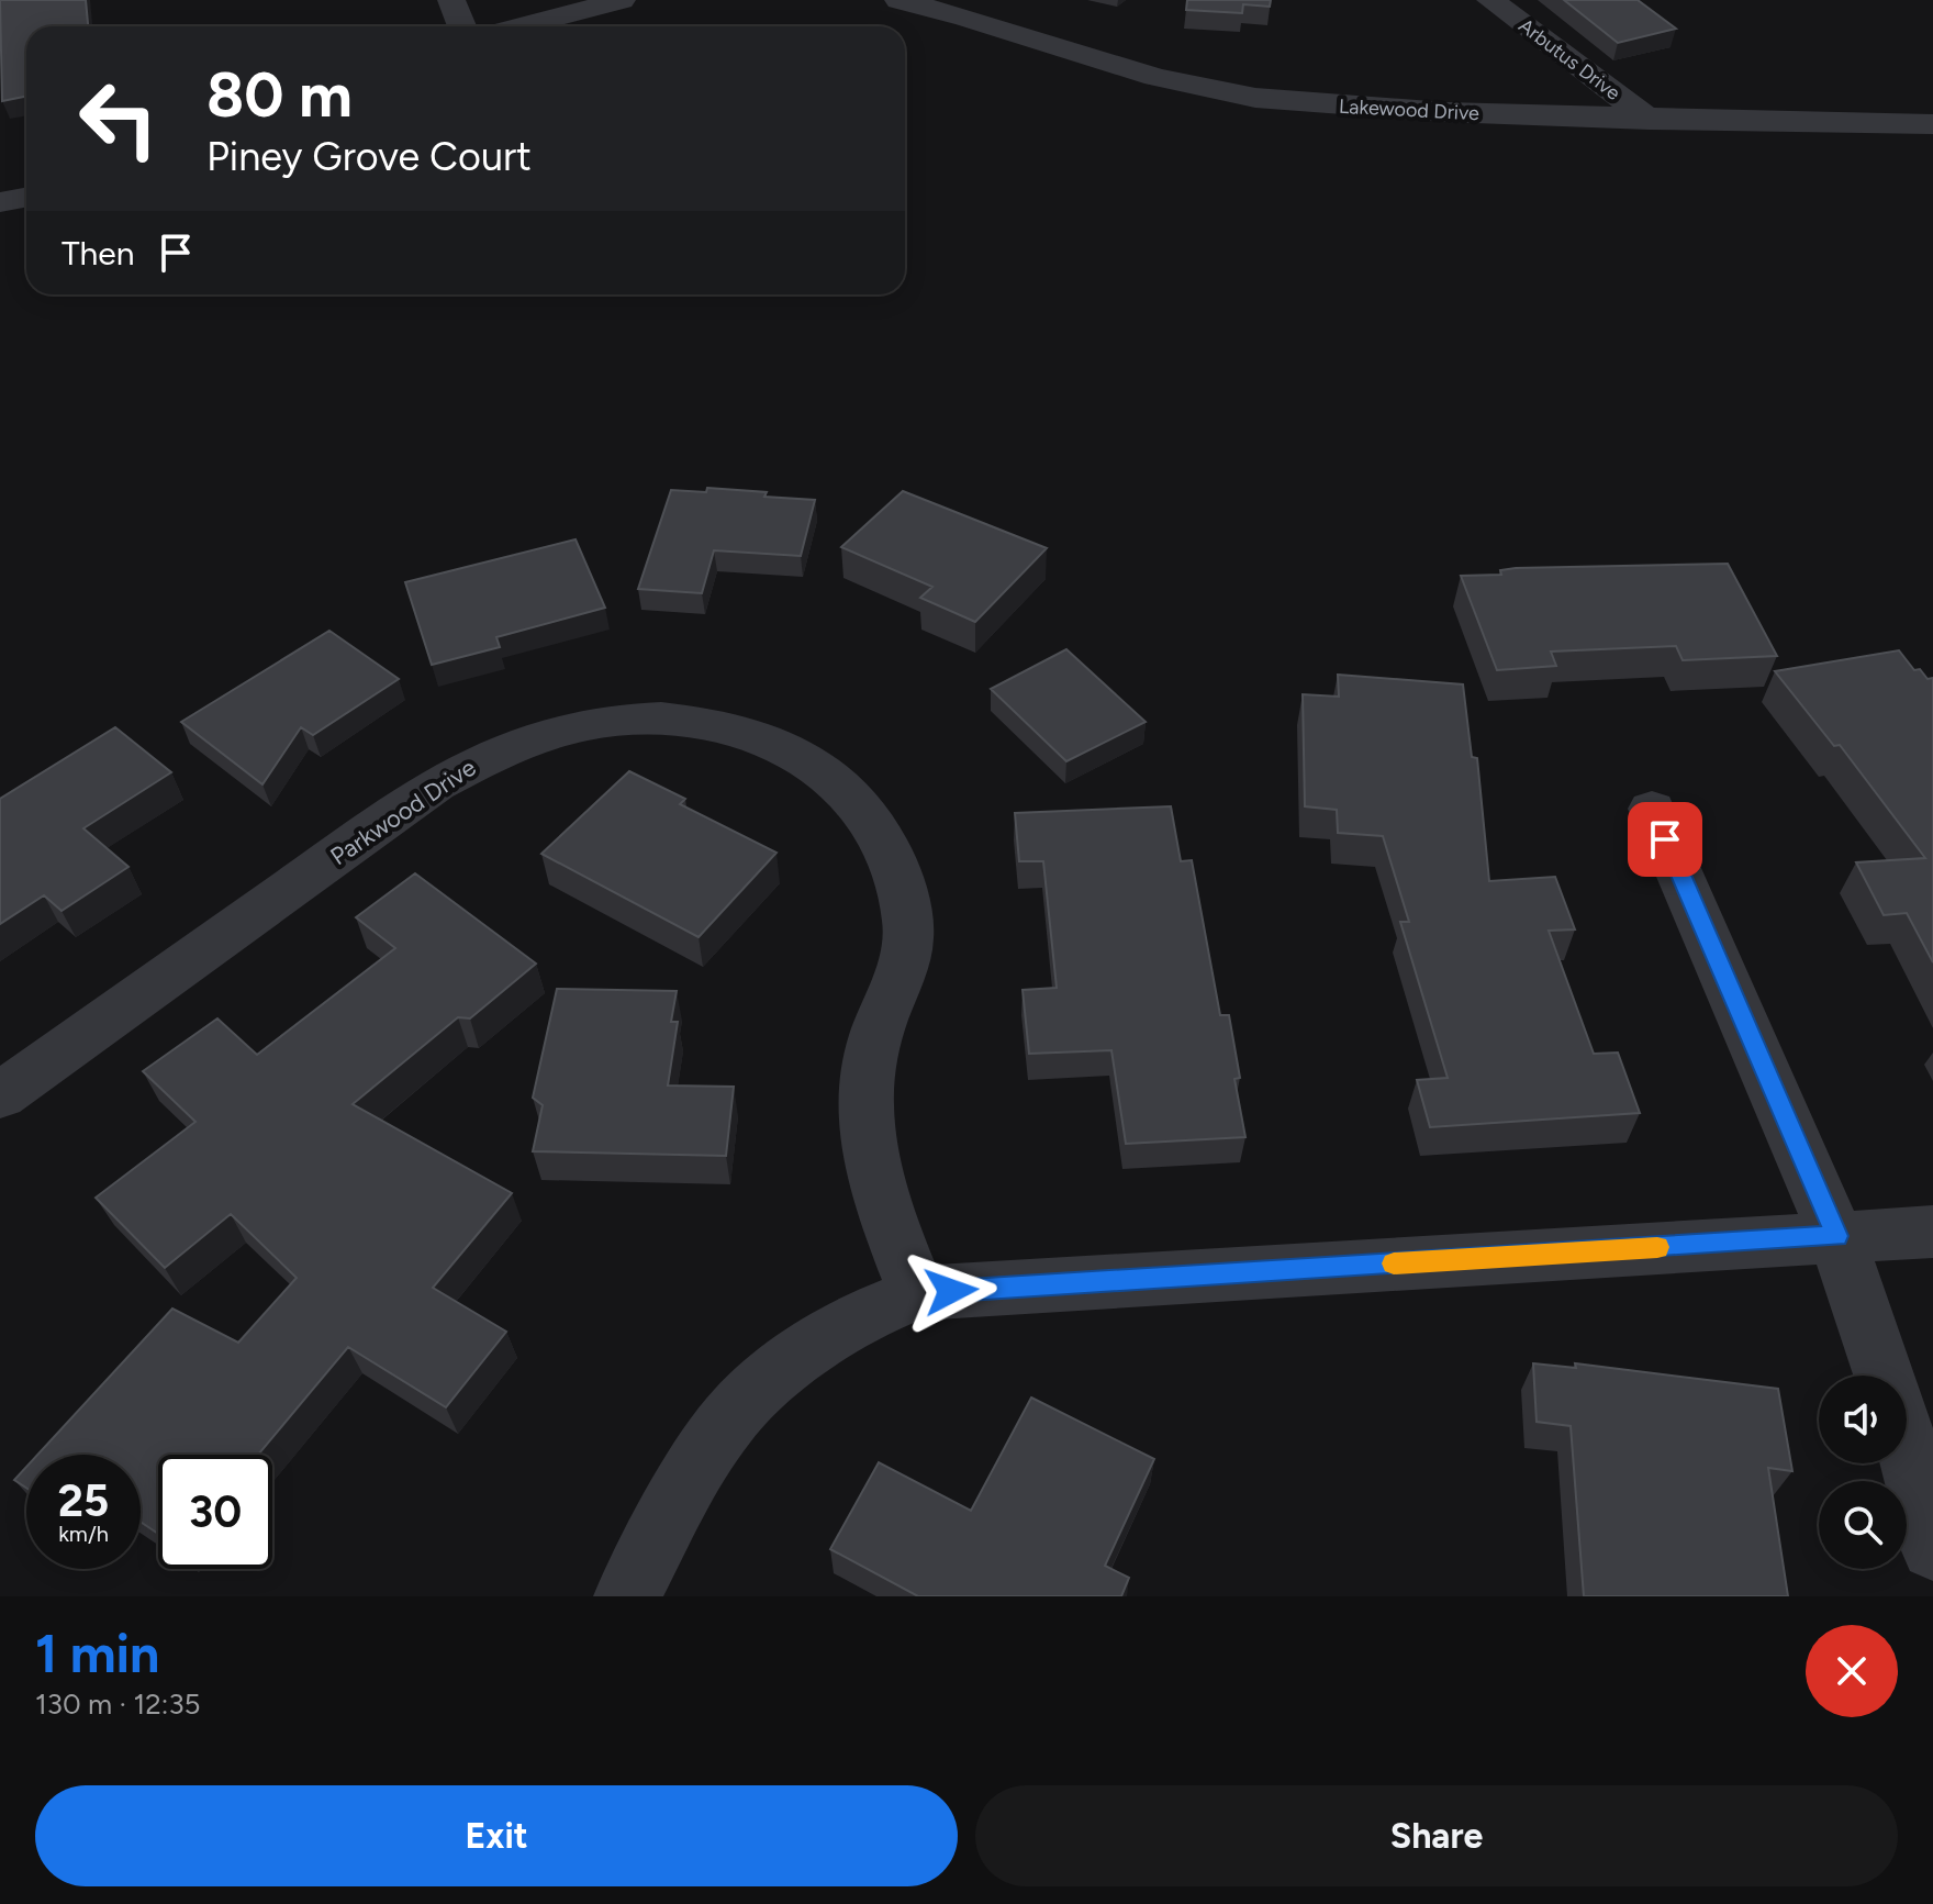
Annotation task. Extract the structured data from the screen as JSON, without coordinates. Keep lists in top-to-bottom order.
{
  "streets": {
    "street": ["Arbutus Drive", "Lakewood Drive", "Parkwood Drive"]
  },
  "crossings": [
    ["Arbutus Drive", "Lakewood Drive"]
  ],
  "page": {
    "turn": ["80 m", "Piney Grove Court"],
    "then": "Then",
    "speed": "25 km/h",
    "limit": "30",
    "heading": ["1 min", "130 m · 12:35"],
    "buttons": ["Exit", "Share"]
  }
}
